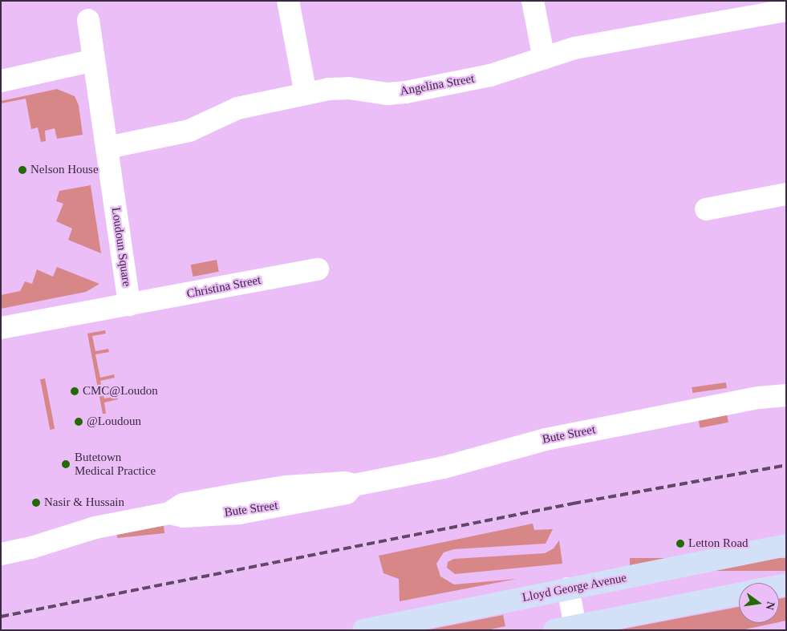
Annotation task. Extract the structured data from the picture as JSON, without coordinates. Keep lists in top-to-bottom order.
{
  "streets": {
    "main road": ["Lloyd George Avenue"],
    "street": [
      "Angelina Street",
      "Loudoun Square",
      "Christina Street",
      "Bute Street"
    ]
  },
  "crossings": [
    ["Angelina Street", "Loudoun Square"],
    ["Loudoun Square", "Christina Street"]
  ],
  "places": [
    "Nelson House",
    "CMC@Loudon",
    "@Loudoun",
    "Butetown Medical Practice",
    "Nasir & Hussain",
    "Letton Road"
  ],
  "north": "right"
}
